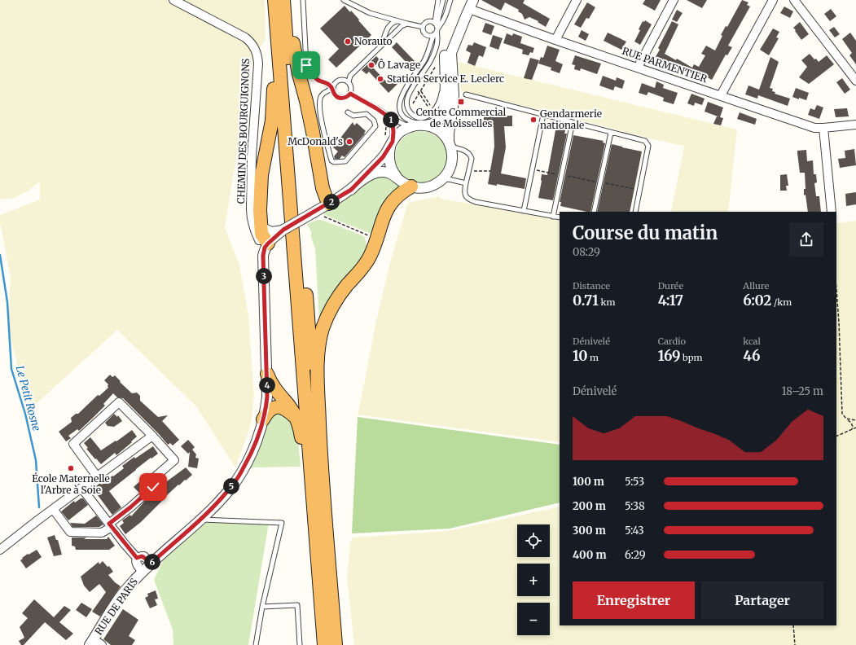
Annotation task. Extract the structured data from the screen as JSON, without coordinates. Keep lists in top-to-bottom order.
{
  "streets": {
    "street": ["RUE PARMENTIER", "CHEMIN DES BOURGUIGNONS", "RUE DE PARIS"]
  },
  "water": ["Le Petit Rosne"],
  "places": {
    "other": [
      "Norauto",
      "Ô Lavage",
      "Station Service E. Leclerc",
      "Gendarmerie nationale",
      "McDonald's",
      "École Maternelle l'Arbre à Soie"
    ],
    "transit": ["Centre Commercial de Moisselles"]
  },
  "page": {
    "pins": [
      "1",
      "2",
      "3",
      "4",
      "5",
      "6"
    ],
    "heading": ["Course du matin", "08:29"],
    "stats": [
      ["Distance", "0.71 km"],
      ["Durée", "4:17"],
      ["Allure", "6:02 /km"],
      ["Dénivelé", "10 m"],
      ["Cardio", "169 bpm"],
      ["kcal", "46"]
    ],
    "chart": ["Dénivelé", "18–25 m"],
    "list": [
      {
        "name": "100 m",
        "note": "5:53"
      },
      {
        "name": "200 m",
        "note": "5:38"
      },
      {
        "name": "300 m",
        "note": "5:43"
      },
      {
        "name": "400 m",
        "note": "6:29"
      }
    ],
    "map_buttons": ["+", "−"],
    "buttons": ["Enregistrer", "Partager"]
  }
}
